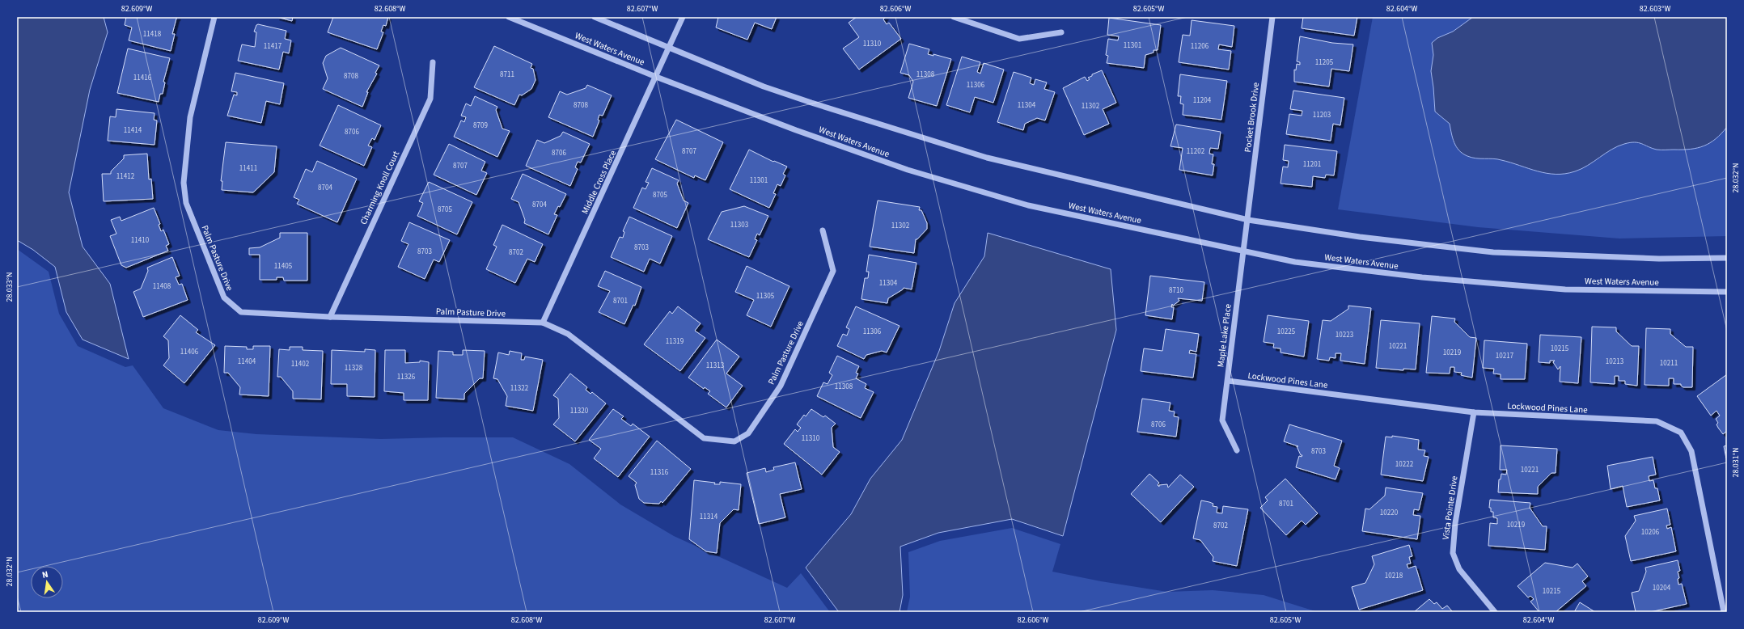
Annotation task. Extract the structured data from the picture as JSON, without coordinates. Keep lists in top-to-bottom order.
{
  "streets": {
    "street": [
      "West Waters Avenue",
      "Pocket Brook Drive",
      "Middle Cross Place",
      "Charming Knoll Court",
      "Palm Pasture Drive",
      "Maple Lake Place",
      "Lockwood Pines Lane",
      "Vista Pointe Drive"
    ]
  },
  "crossings": [
    ["West Waters Avenue", "Middle Cross Place"],
    ["West Waters Avenue", "Maple Lake Place"],
    ["Pocket Brook Drive", "Maple Lake Place"],
    ["Middle Cross Place", "Palm Pasture Drive"],
    ["Charming Knoll Court", "Palm Pasture Drive"],
    ["Maple Lake Place", "Lockwood Pines Lane"],
    ["Lockwood Pines Lane", "Vista Pointe Drive"]
  ],
  "house_numbers": [
    "11418",
    "11310",
    "11301",
    "11417",
    "11206",
    "11205",
    "8711",
    "11308",
    "8708",
    "11416",
    "11306",
    "11204",
    "8708",
    "11304",
    "11302",
    "11203",
    "8709",
    "11414",
    "8706",
    "8707",
    "11202",
    "8706",
    "11201",
    "8707",
    "11411",
    "11412",
    "11301",
    "8704",
    "8705",
    "8704",
    "8705",
    "11303",
    "11302",
    "11410",
    "8703",
    "8703",
    "8702",
    "11405",
    "11304",
    "11408",
    "8710",
    "11305",
    "8701",
    "11306",
    "10225",
    "10223",
    "11319",
    "10221",
    "10215",
    "11406",
    "10219",
    "10217",
    "11404",
    "10213",
    "10211",
    "11402",
    "11313",
    "11328",
    "11326",
    "11308",
    "11322",
    "11320",
    "8706",
    "11310",
    "8703",
    "10222",
    "10221",
    "11316",
    "8701",
    "10220",
    "11314",
    "10219",
    "8702",
    "10206",
    "10218",
    "10204",
    "10215"
  ],
  "north": "top",
  "coordinates": [
    "82.609°W",
    "82.608°W",
    "82.607°W",
    "82.606°W",
    "82.605°W",
    "82.604°W",
    "82.603°W",
    "28.032°N",
    "28.033°N",
    "28.031°N"
  ]
}
